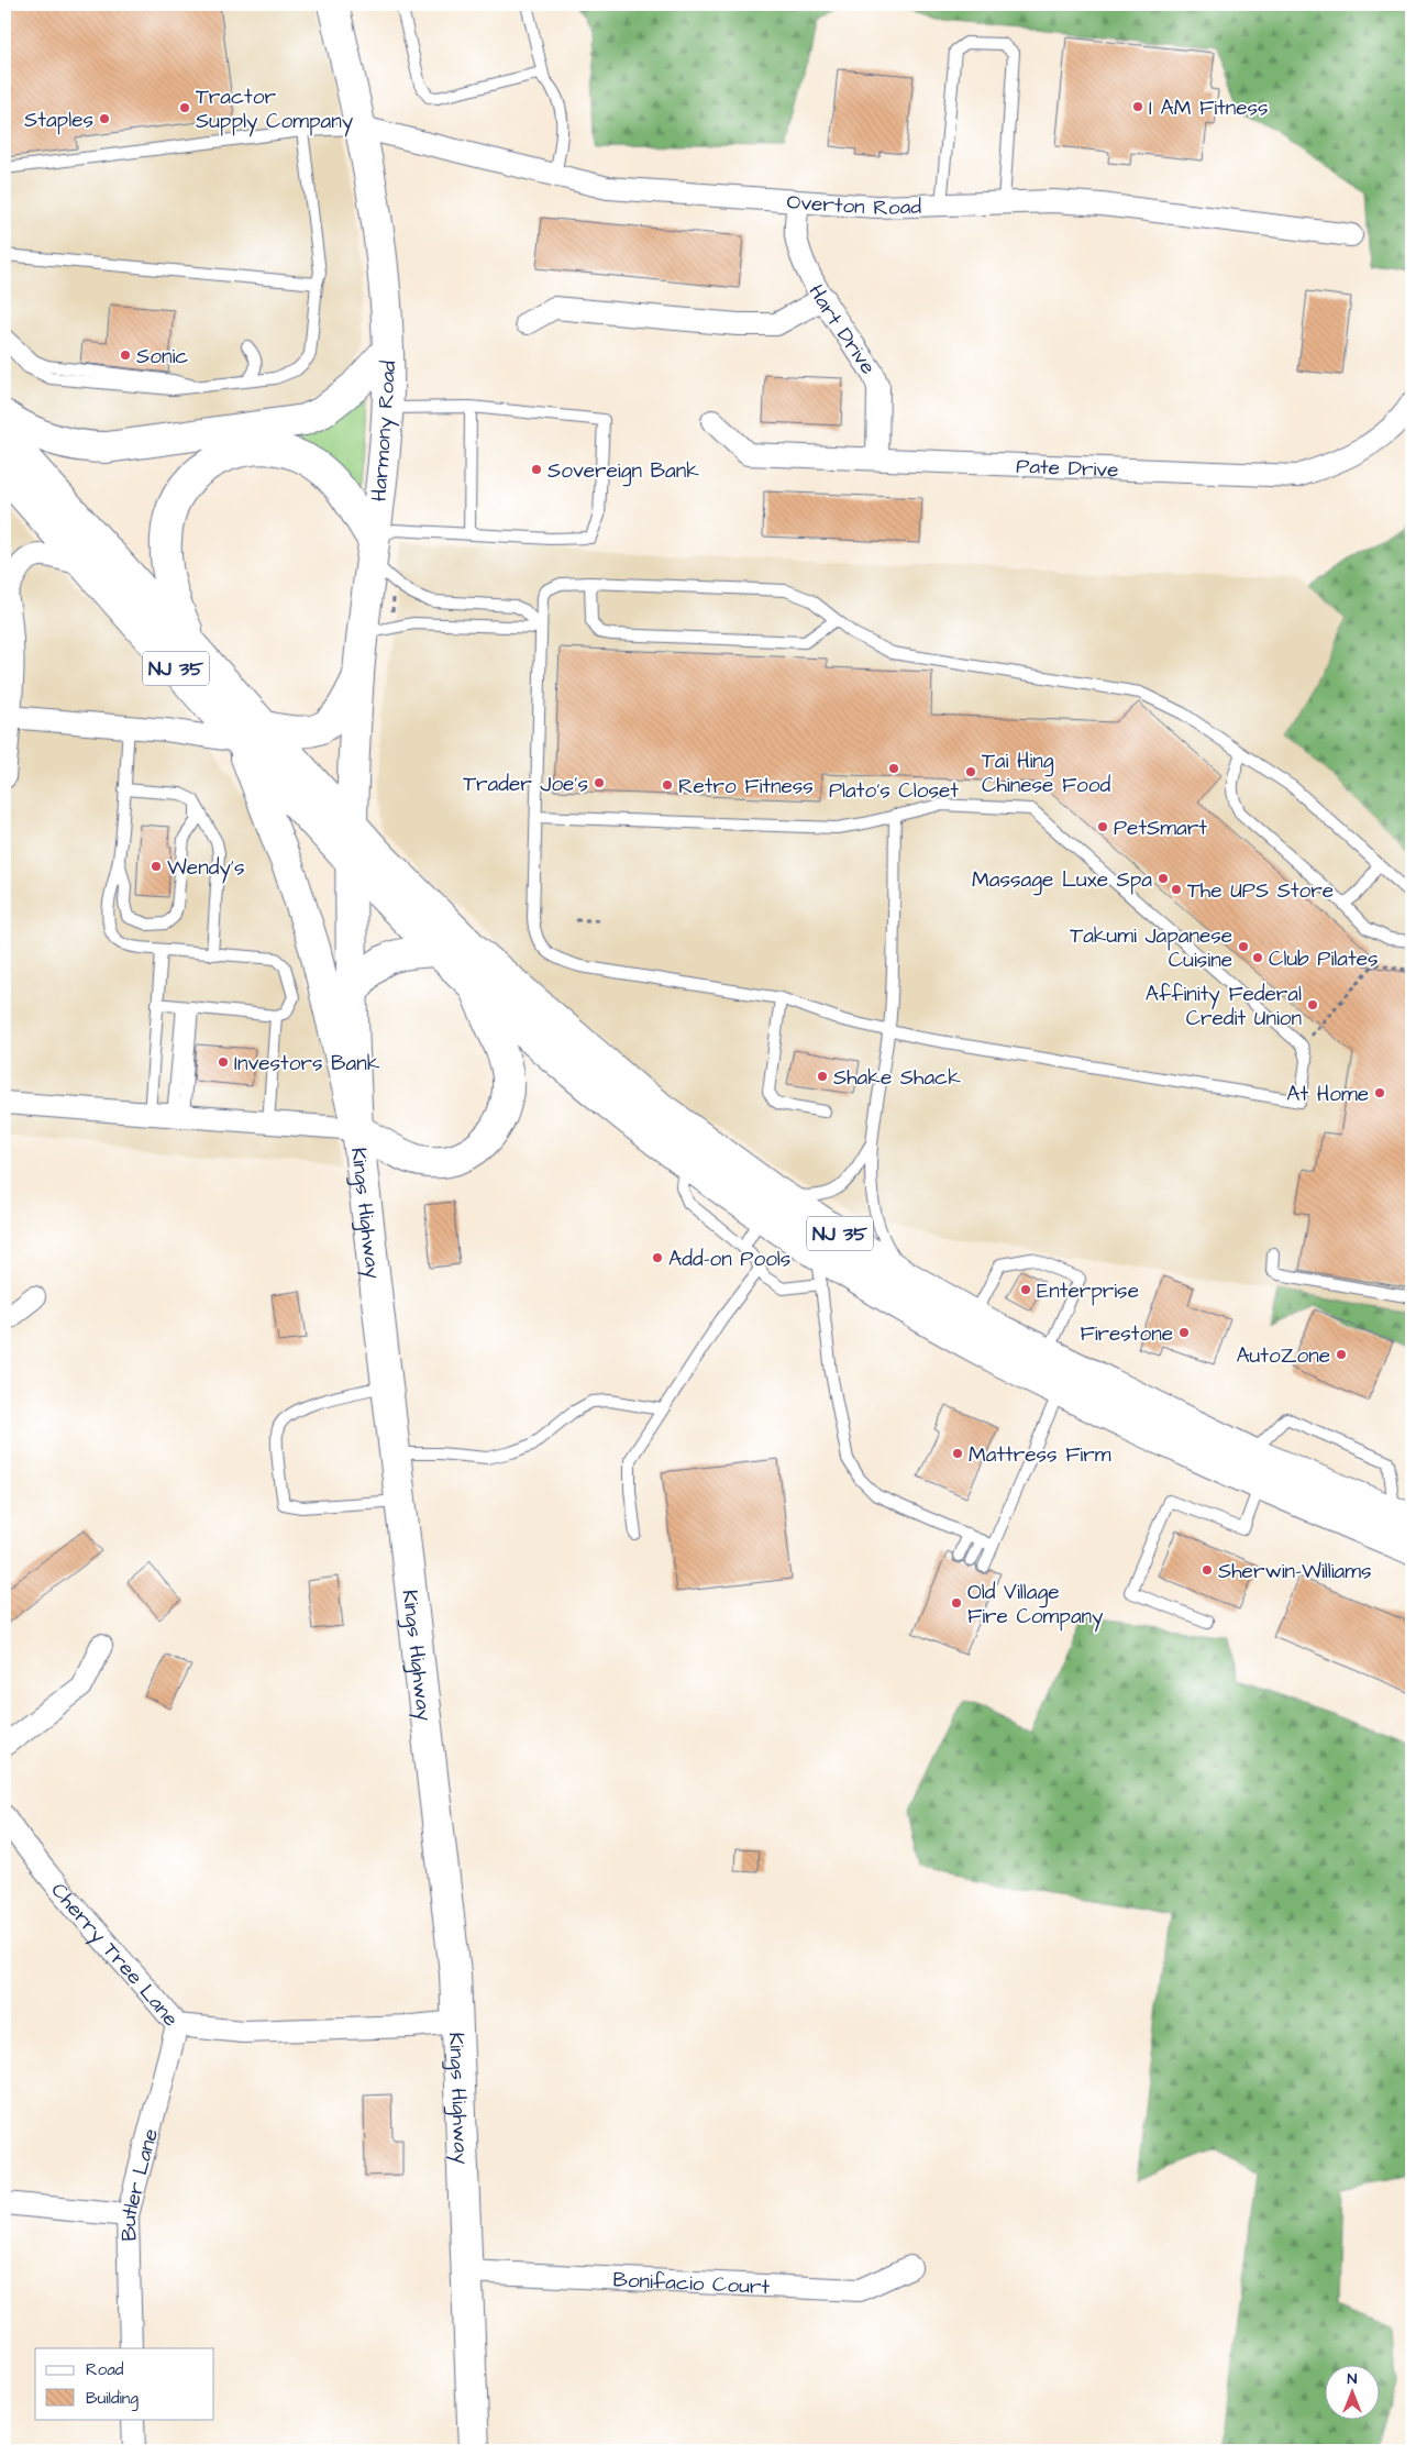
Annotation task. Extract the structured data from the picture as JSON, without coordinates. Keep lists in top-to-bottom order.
{
  "streets": {
    "main road": ["Harmony Road", "NJ 35", "Kings Highway"],
    "street": [
      "Overton Road",
      "Hart Drive",
      "Pate Drive",
      "Cherry Tree Lane",
      "Butler Lane",
      "Bonifacio Court"
    ]
  },
  "crossings": [
    ["Overton Road", "Hart Drive"],
    ["Overton Road", "Harmony Road"],
    ["Hart Drive", "Pate Drive"],
    ["Harmony Road", "NJ 35"],
    ["Harmony Road", "Kings Highway"],
    ["NJ 35", "Kings Highway"],
    ["Kings Highway", "Cherry Tree Lane"],
    ["Kings Highway", "Bonifacio Court"],
    ["Cherry Tree Lane", "Butler Lane"]
  ],
  "places": [
    "I AM Fitness",
    "Tractor Supply Company",
    "Staples",
    "Sonic",
    "Sovereign Bank",
    "Plato's Closet",
    "Tai Hing Chinese Food",
    "Trader Joe's",
    "Retro Fitness",
    "PetSmart",
    "Wendy's",
    "Massage Luxe Spa",
    "The UPS Store",
    "Takumi Japanese Cuisine",
    "Club Pilates",
    "Affinity Federal Credit Union",
    "Investors Bank",
    "Shake Shack",
    "At Home",
    "Add-on Pools",
    "Enterprise",
    "Firestone",
    "AutoZone",
    "Mattress Firm",
    "Sherwin-Williams",
    "Old Village Fire Company"
  ],
  "legend": ["Road", "Building"],
  "north": "top"
}
